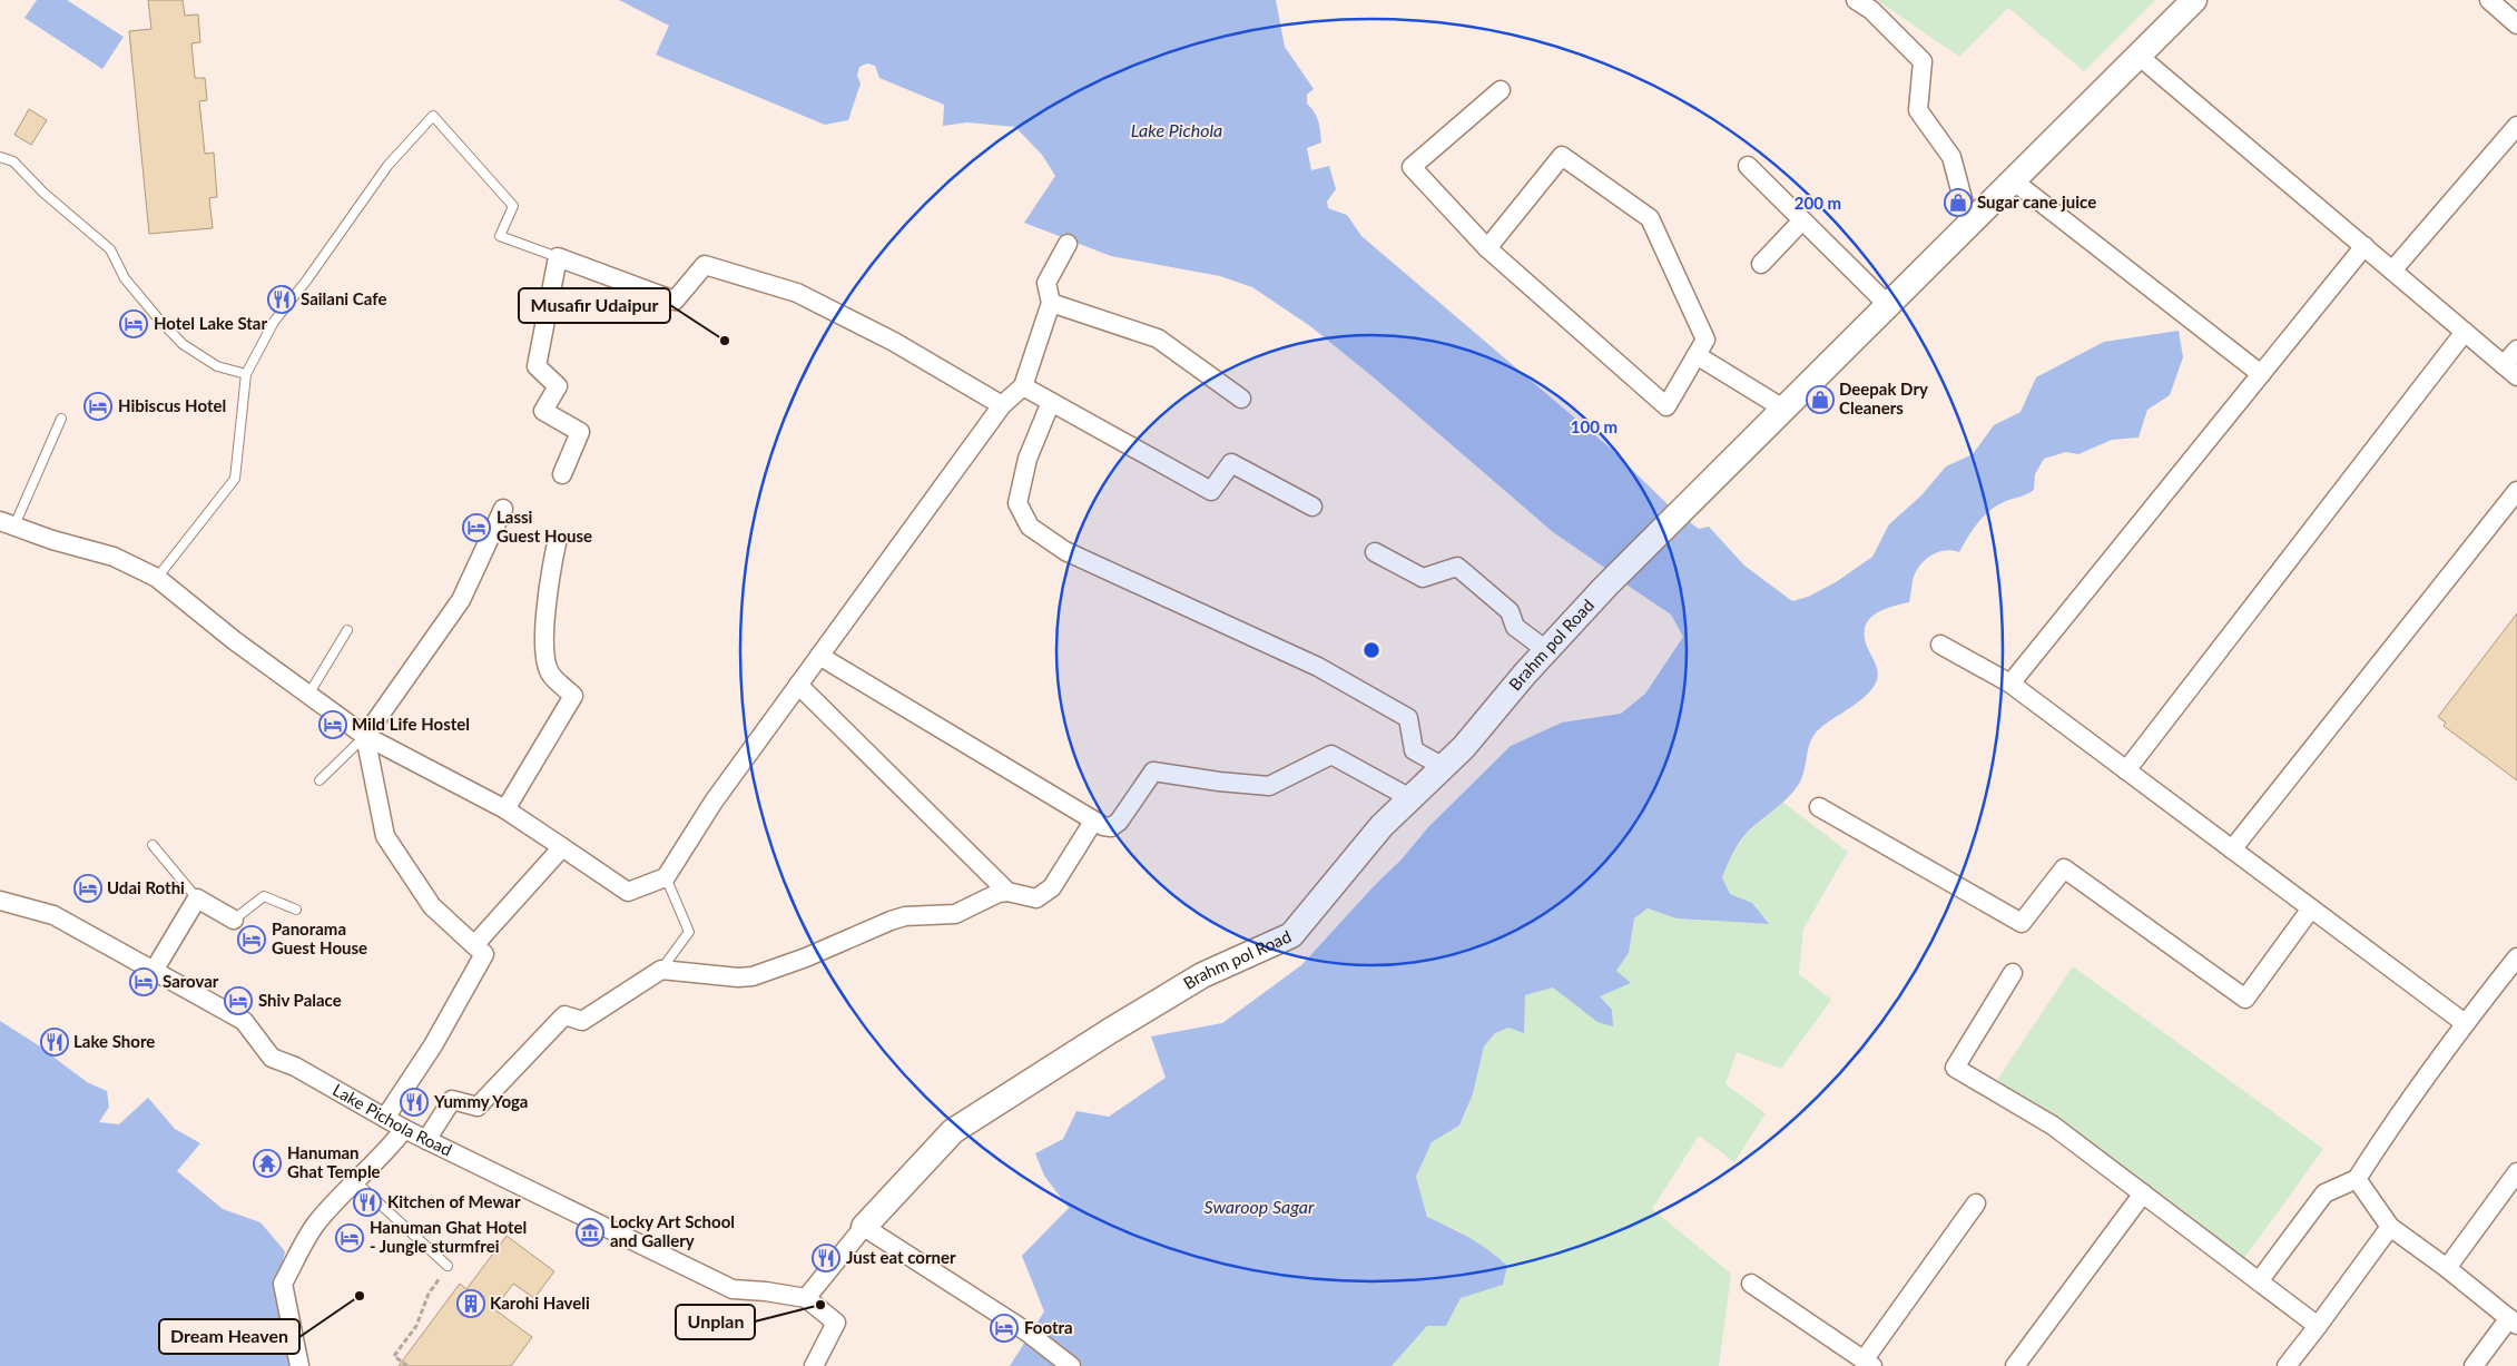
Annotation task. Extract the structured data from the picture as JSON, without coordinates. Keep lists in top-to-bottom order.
{
  "streets": {
    "street": ["Brahm pol Road", "Lake Pichola Road"]
  },
  "water": ["Lake Pichola", "Swaroop Sagar"],
  "places": {
    "shop": ["Sugar cane juice", "Deepak Dry Cleaners"],
    "restaurant": [
      "Sailani Cafe",
      "Lake Shore",
      "Yummy Yoga",
      "Kitchen of Mewar",
      "Just eat corner"
    ],
    "hotel": [
      "Hotel Lake Star",
      "Hibiscus Hotel",
      "Lassi Guest House",
      "Mild Life Hostel",
      "Udai Rothi",
      "Panorama Guest House",
      "Sarovar",
      "Shiv Palace",
      "Hanuman Ghat Hotel - Jungle sturmfrei",
      "Footra"
    ],
    "other": ["Musafir Udaipur", "Dream Heaven", "Unplan"],
    "temple": ["Hanuman Ghat Temple"],
    "museum": ["Locky Art School and Gallery"],
    "building": ["Karohi Haveli"]
  },
  "rings": ["200 m", "100 m"]
}
